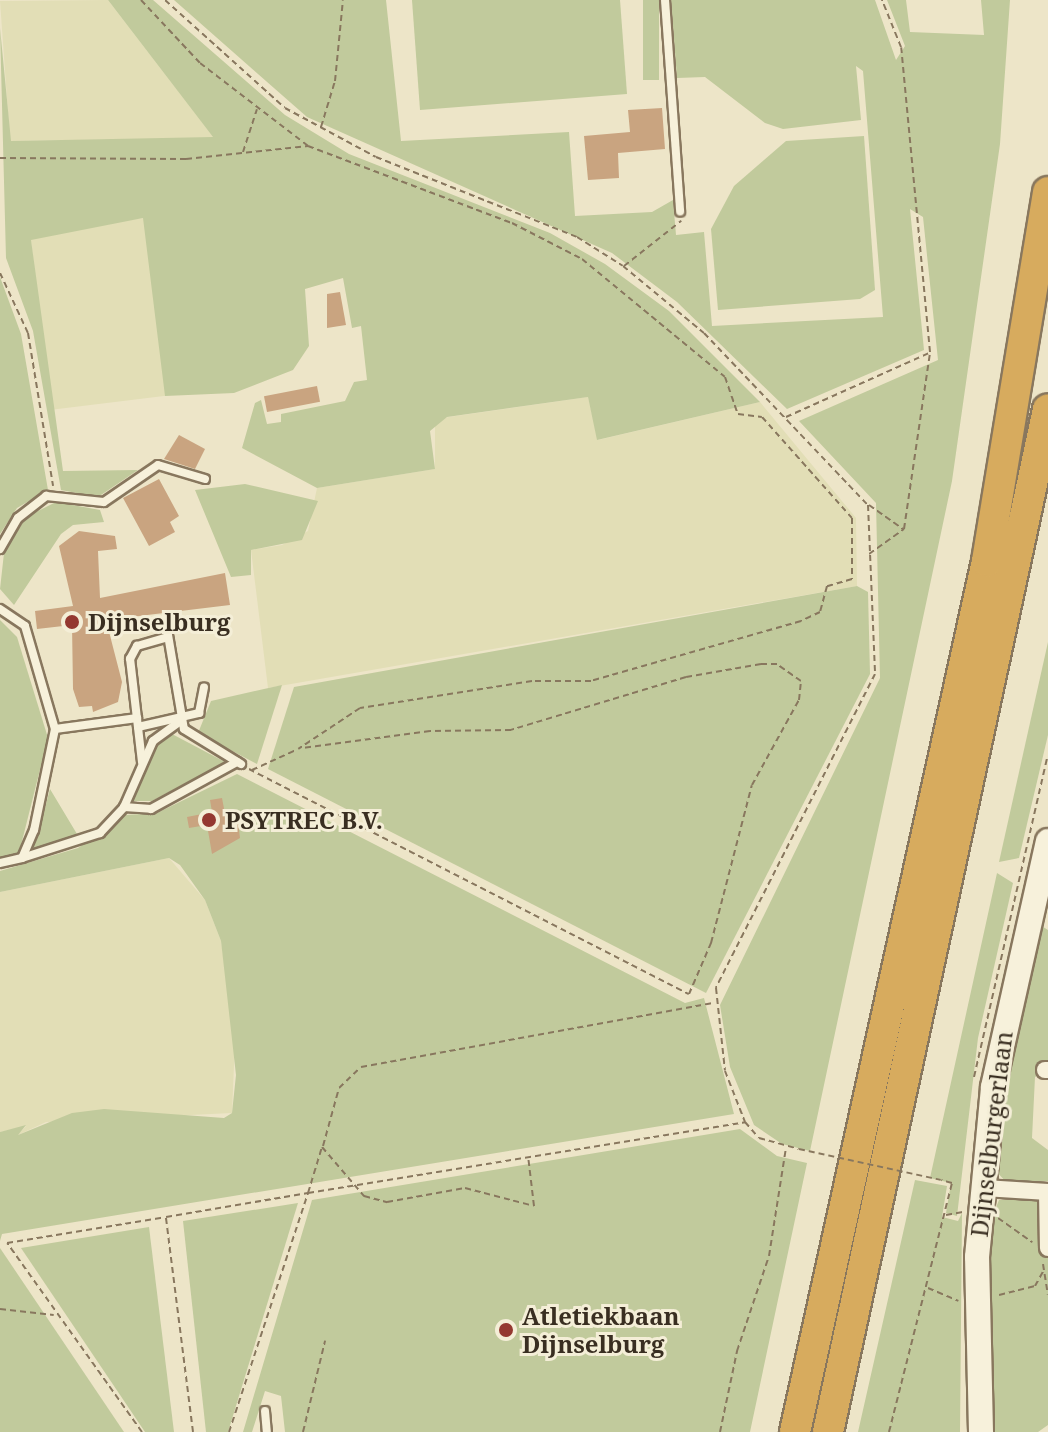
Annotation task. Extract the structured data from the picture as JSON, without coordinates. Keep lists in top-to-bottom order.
{
  "streets": {
    "main road": ["Dijnselburgerlaan"]
  },
  "places": ["Dijnselburg", "PSYTREC B.V.", "Atletiekbaan Dijnselburg"]
}
